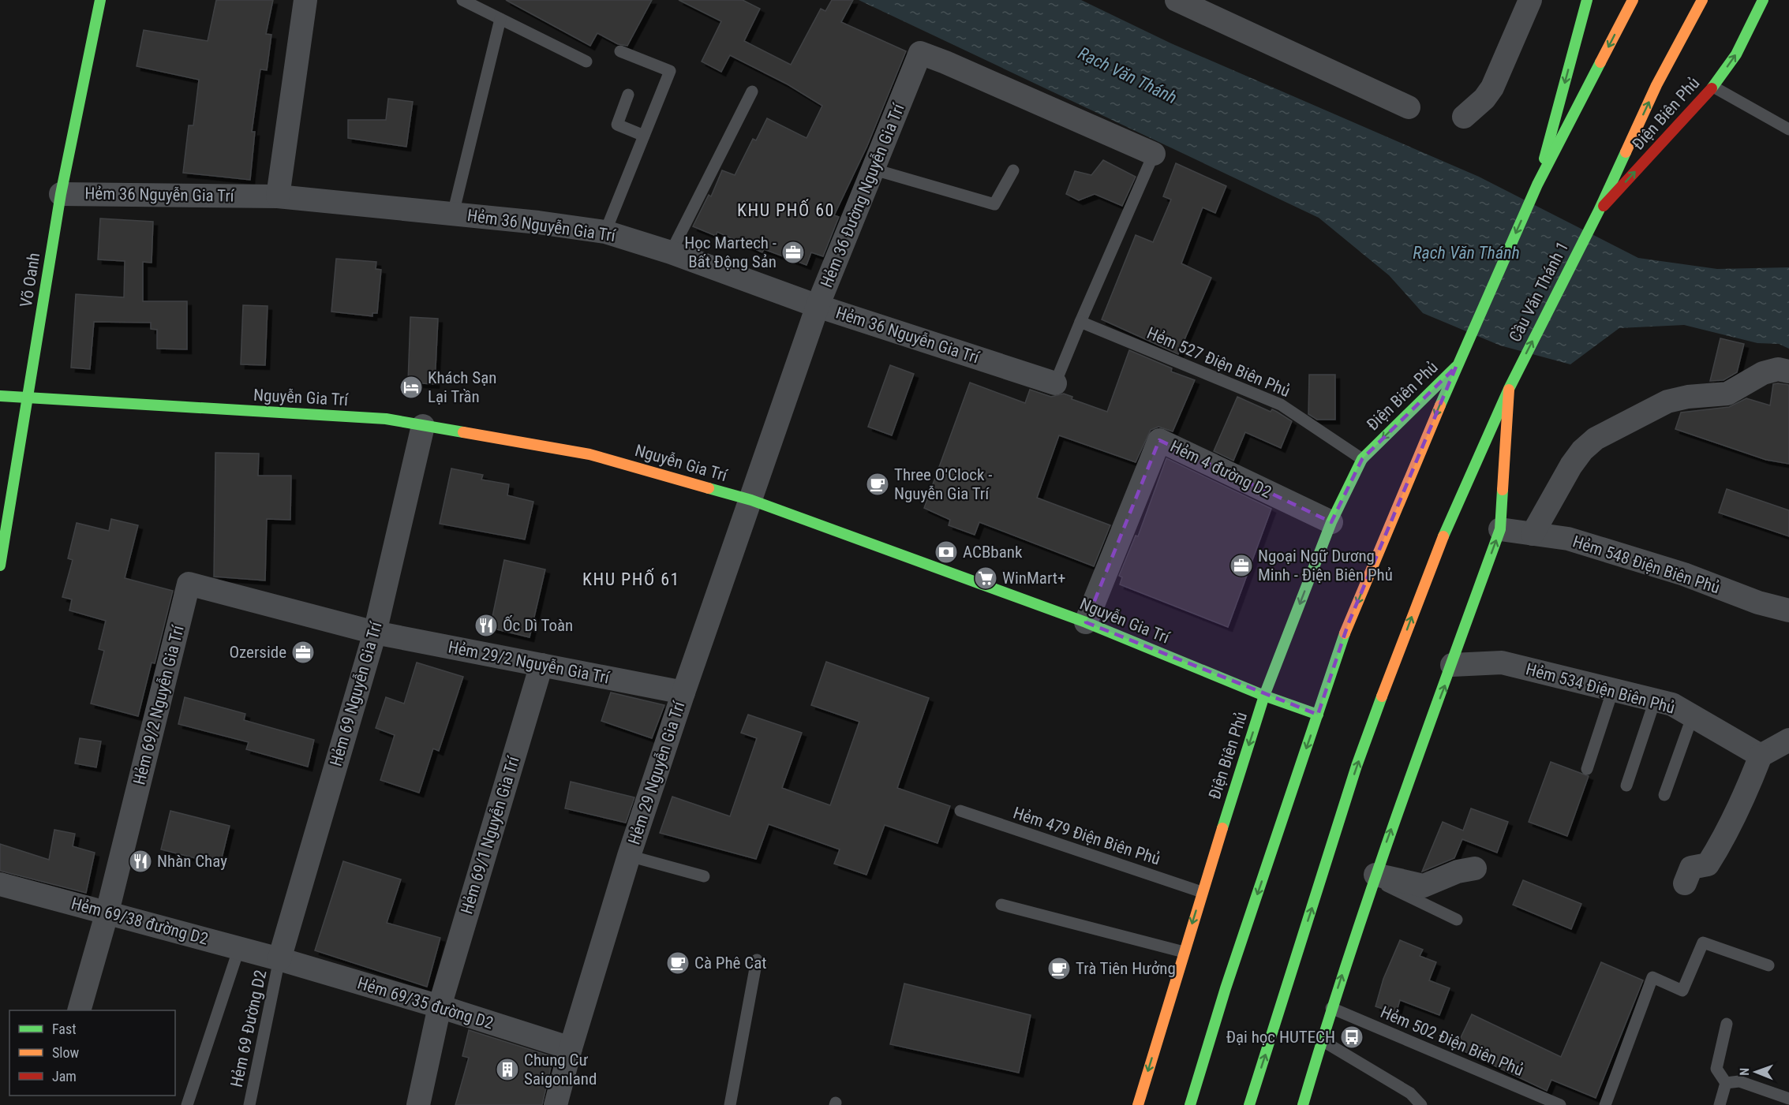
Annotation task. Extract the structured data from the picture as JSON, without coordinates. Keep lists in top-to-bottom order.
{
  "streets": {
    "main road": [
      "Điện Biên Phủ",
      "Võ Oanh",
      "Cầu Văn Thánh 1",
      "Nguyễn Gia Trí"
    ],
    "street": [
      "Hẻm 36 Nguyễn Gia Trí",
      "Hẻm 36 Đường Nguyễn Gia Trí",
      "Hẻm 4 đường D2",
      "Hẻm 548 Điện Biên Phủ",
      "Hẻm 29/2 Nguyễn Gia Trí",
      "Hẻm 534 Điện Biên Phủ",
      "Hẻm 69 Nguyễn Gia Trí",
      "Hẻm 69/2 Nguyễn Gia Trí",
      "Hẻm 29 Nguyễn Gia Trí",
      "Hẻm 69/1 Nguyễn Gia Trí",
      "Hẻm 69/38 đường D2",
      "Hẻm 69/35 đường D2"
    ],
    "lane": [
      "Hẻm 527 Điện Biên Phủ",
      "Hẻm 479 Điện Biên Phủ",
      "Hẻm 69 Đường D2",
      "Hẻm 502 Điện Biên Phủ"
    ]
  },
  "crossings": [
    ["Điện Biên Phủ", "Cầu Văn Thánh 1"],
    ["Điện Biên Phủ", "Hẻm 527 Điện Biên Phủ"],
    ["Điện Biên Phủ", "Nguyễn Gia Trí"],
    ["Điện Biên Phủ", "Hẻm 4 đường D2"],
    ["Điện Biên Phủ", "Hẻm 479 Điện Biên Phủ"],
    ["Hẻm 36 Nguyễn Gia Trí", "Hẻm 36 Đường Nguyễn Gia Trí"],
    ["Hẻm 36 Nguyễn Gia Trí", "Võ Oanh"],
    ["Hẻm 36 Đường Nguyễn Gia Trí", "Nguyễn Gia Trí"],
    ["Hẻm 36 Đường Nguyễn Gia Trí", "Hẻm 29 Nguyễn Gia Trí"],
    ["Võ Oanh", "Nguyễn Gia Trí"],
    ["Nguyễn Gia Trí", "Hẻm 4 đường D2"],
    ["Nguyễn Gia Trí", "Hẻm 69 Nguyễn Gia Trí"],
    ["Nguyễn Gia Trí", "Hẻm 29 Nguyễn Gia Trí"],
    ["Hẻm 29/2 Nguyễn Gia Trí", "Hẻm 69 Nguyễn Gia Trí"],
    ["Hẻm 29/2 Nguyễn Gia Trí", "Hẻm 69/2 Nguyễn Gia Trí"],
    ["Hẻm 29/2 Nguyễn Gia Trí", "Hẻm 29 Nguyễn Gia Trí"],
    ["Hẻm 29/2 Nguyễn Gia Trí", "Hẻm 69/1 Nguyễn Gia Trí"],
    ["Hẻm 69 Nguyễn Gia Trí", "Hẻm 69/2 Nguyễn Gia Trí"],
    ["Hẻm 69 Nguyễn Gia Trí", "Hẻm 69/38 đường D2"],
    ["Hẻm 69 Nguyễn Gia Trí", "Hẻm 69/35 đường D2"],
    ["Hẻm 69 Nguyễn Gia Trí", "Hẻm 69 Đường D2"],
    ["Hẻm 69/2 Nguyễn Gia Trí", "Hẻm 69/38 đường D2"],
    ["Hẻm 29 Nguyễn Gia Trí", "Hẻm 69/35 đường D2"],
    ["Hẻm 69/1 Nguyễn Gia Trí", "Hẻm 69/35 đường D2"],
    ["Hẻm 69/38 đường D2", "Hẻm 69/35 đường D2"],
    ["Hẻm 69/38 đường D2", "Hẻm 69 Đường D2"],
    ["Hẻm 69/35 đường D2", "Hẻm 69 Đường D2"]
  ],
  "districts": ["KHU PHỐ 60", "KHU PHỐ 61"],
  "water": ["Rạch Văn Thánh"],
  "places": {
    "office": ["Học Martech - Bất Động Sản", "Ngoại Ngữ Dương Minh - Điện Biên Phủ", "Ozerside"],
    "hotel": ["Khách Sạn Lại Trần"],
    "cafe": ["Three O'Clock - Nguyễn Gia Trí", "Cà Phê Cat", "Trà Tiên Hưởng"],
    "bank": ["ACBbank"],
    "supermarket": ["WinMart+"],
    "restaurant": ["Ốc Dì Toàn", "Nhàn Chay"],
    "bus stop": ["Đại học HUTECH"],
    "building": ["Chung Cư Saigonland"]
  },
  "legend": ["Fast", "Slow", "Jam"],
  "north": "left"
}
